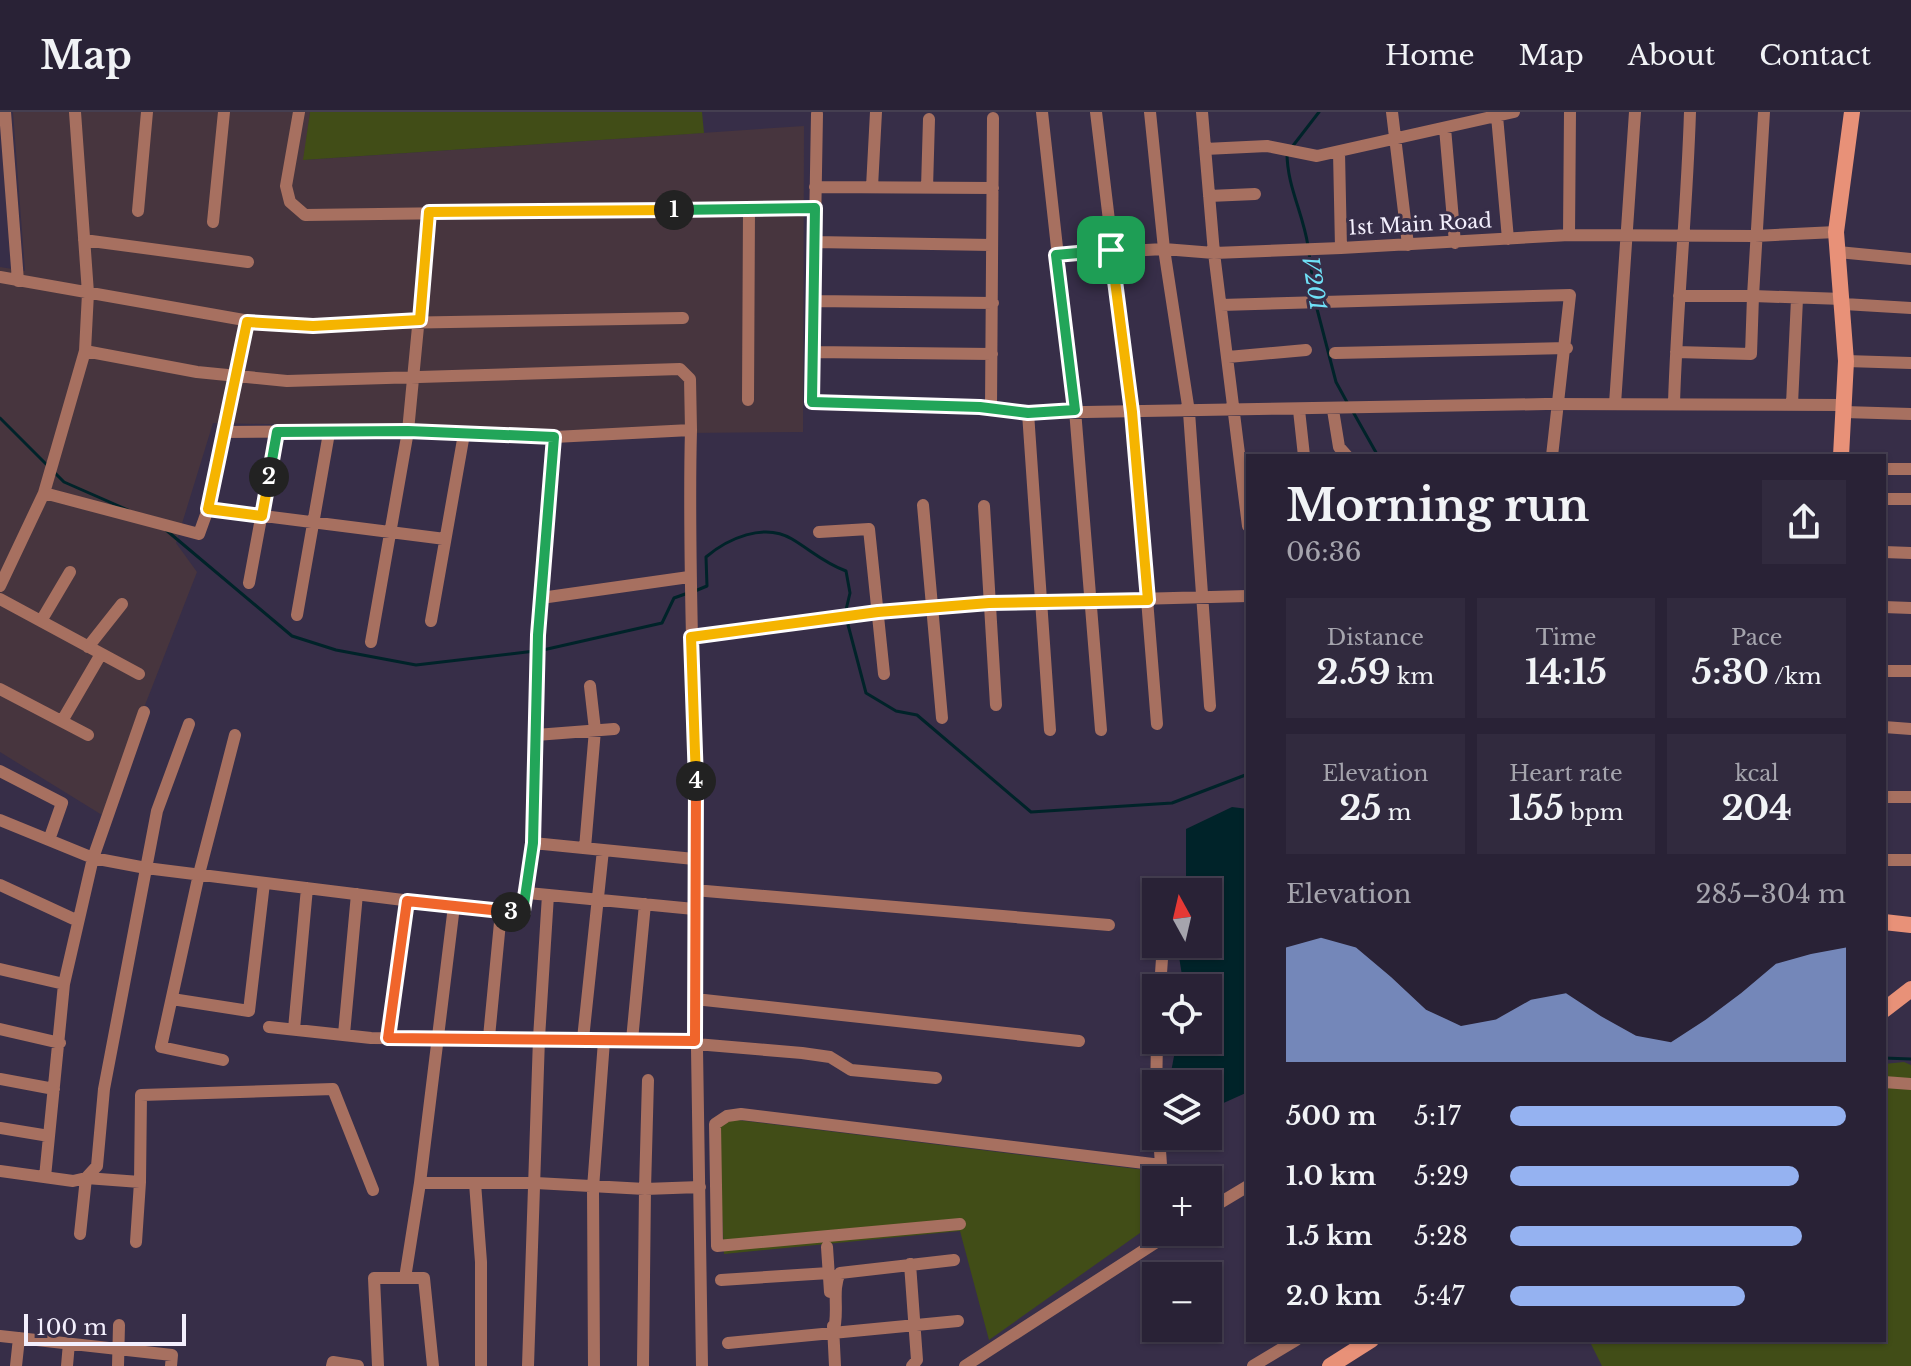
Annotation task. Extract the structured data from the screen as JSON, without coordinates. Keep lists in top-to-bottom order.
{
  "streets": {
    "street": ["1st Main Road"]
  },
  "water": ["V201"],
  "scale_bar": "100 m",
  "north": "top",
  "page": {
    "header": "Map",
    "nav": [
      "Home",
      "Map",
      "About",
      "Contact"
    ],
    "pins": [
      "1",
      "2",
      "4",
      "3"
    ],
    "heading": ["Morning run", "06:36"],
    "stats": [
      ["Distance", "2.59 km"],
      ["Time", "14:15"],
      ["Pace", "5:30 /km"],
      ["Elevation", "25 m"],
      ["Heart rate", "155 bpm"],
      ["kcal", "204"]
    ],
    "chart": ["Elevation", "285–304 m"],
    "map_buttons": ["+", "−"],
    "list": [
      {
        "name": "500 m",
        "note": "5:17"
      },
      {
        "name": "1.0 km",
        "note": "5:29"
      },
      {
        "name": "1.5 km",
        "note": "5:28"
      },
      {
        "name": "2.0 km",
        "note": "5:47"
      }
    ],
    "scale": "100 m"
  }
}
